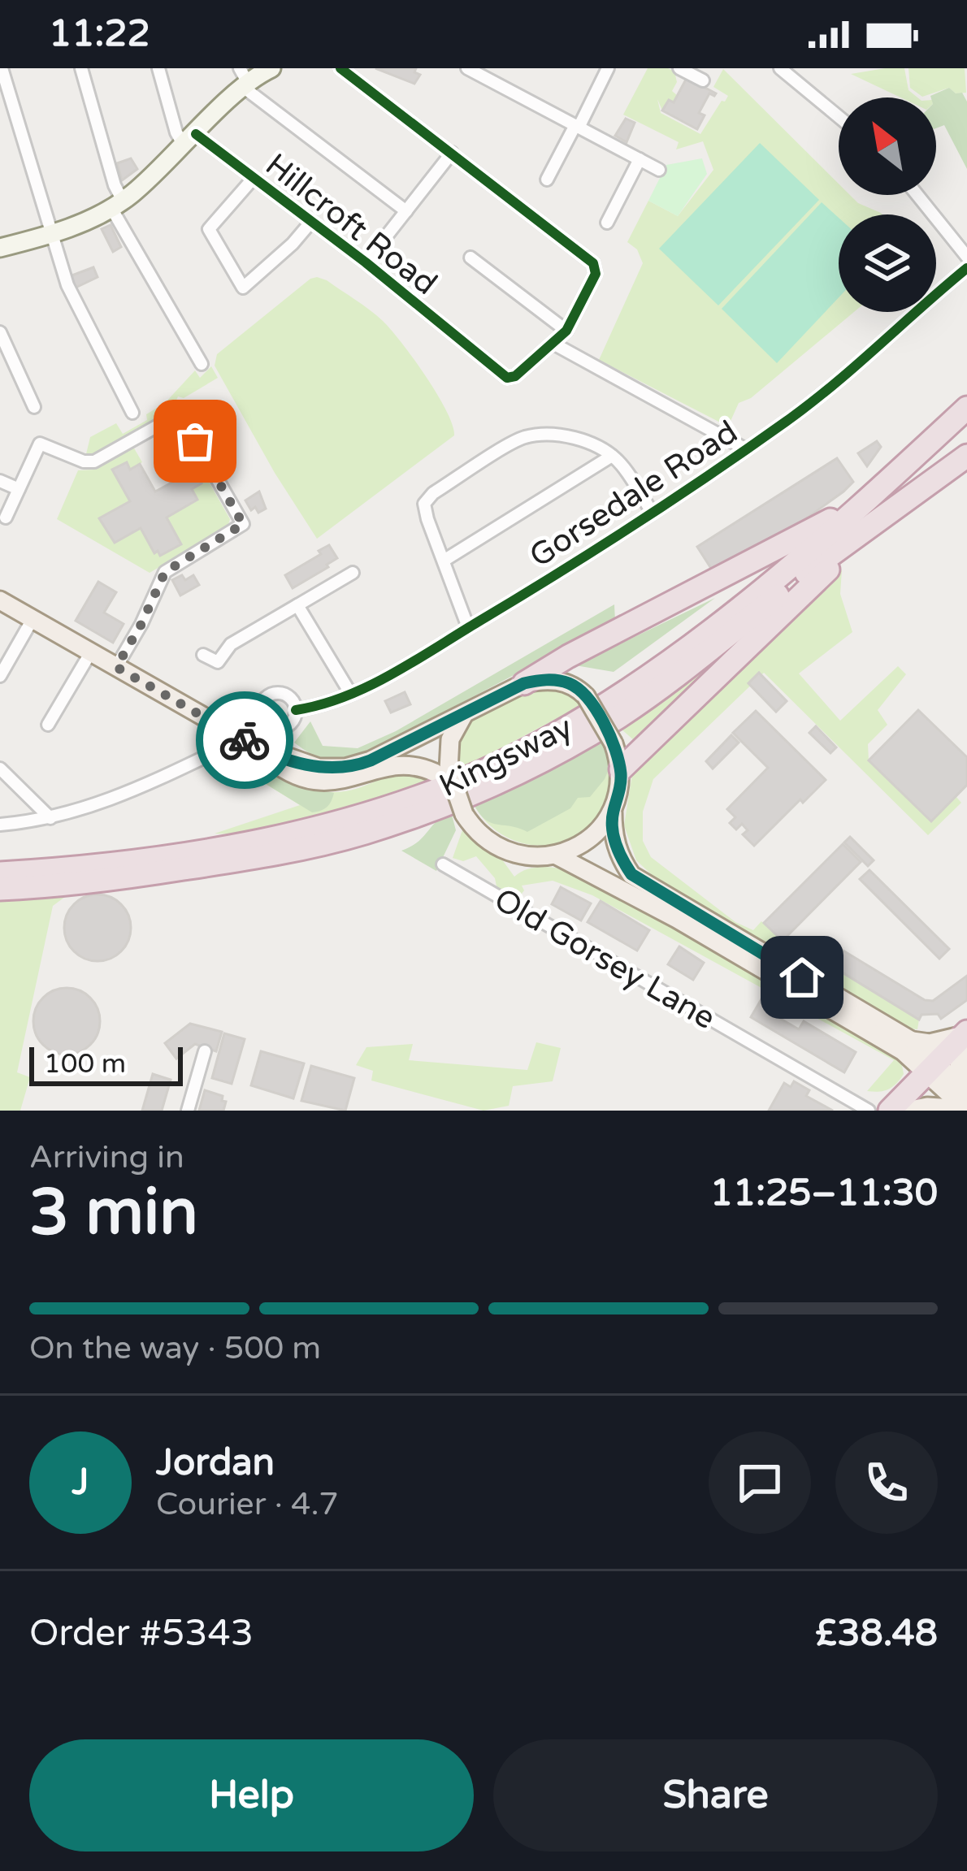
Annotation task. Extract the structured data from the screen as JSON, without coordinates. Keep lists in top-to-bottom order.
{
  "streets": {
    "highway": ["Kingsway"],
    "street": ["Hillcroft Road", "Gorsedale Road", "Old Gorsey Lane"]
  },
  "scale_bar": "100 m",
  "north": "top left",
  "page": {
    "status": "11:22",
    "scale": "100 m",
    "heading": ["3 min", "Arriving in", "11:25–11:30"],
    "panel": [
      "Jordan",
      "Courier · 4.7",
      "Order #5343",
      "£38.48"
    ],
    "bar": "On the way · 500 m",
    "round": "J",
    "buttons": ["Help", "Share"]
  }
}
